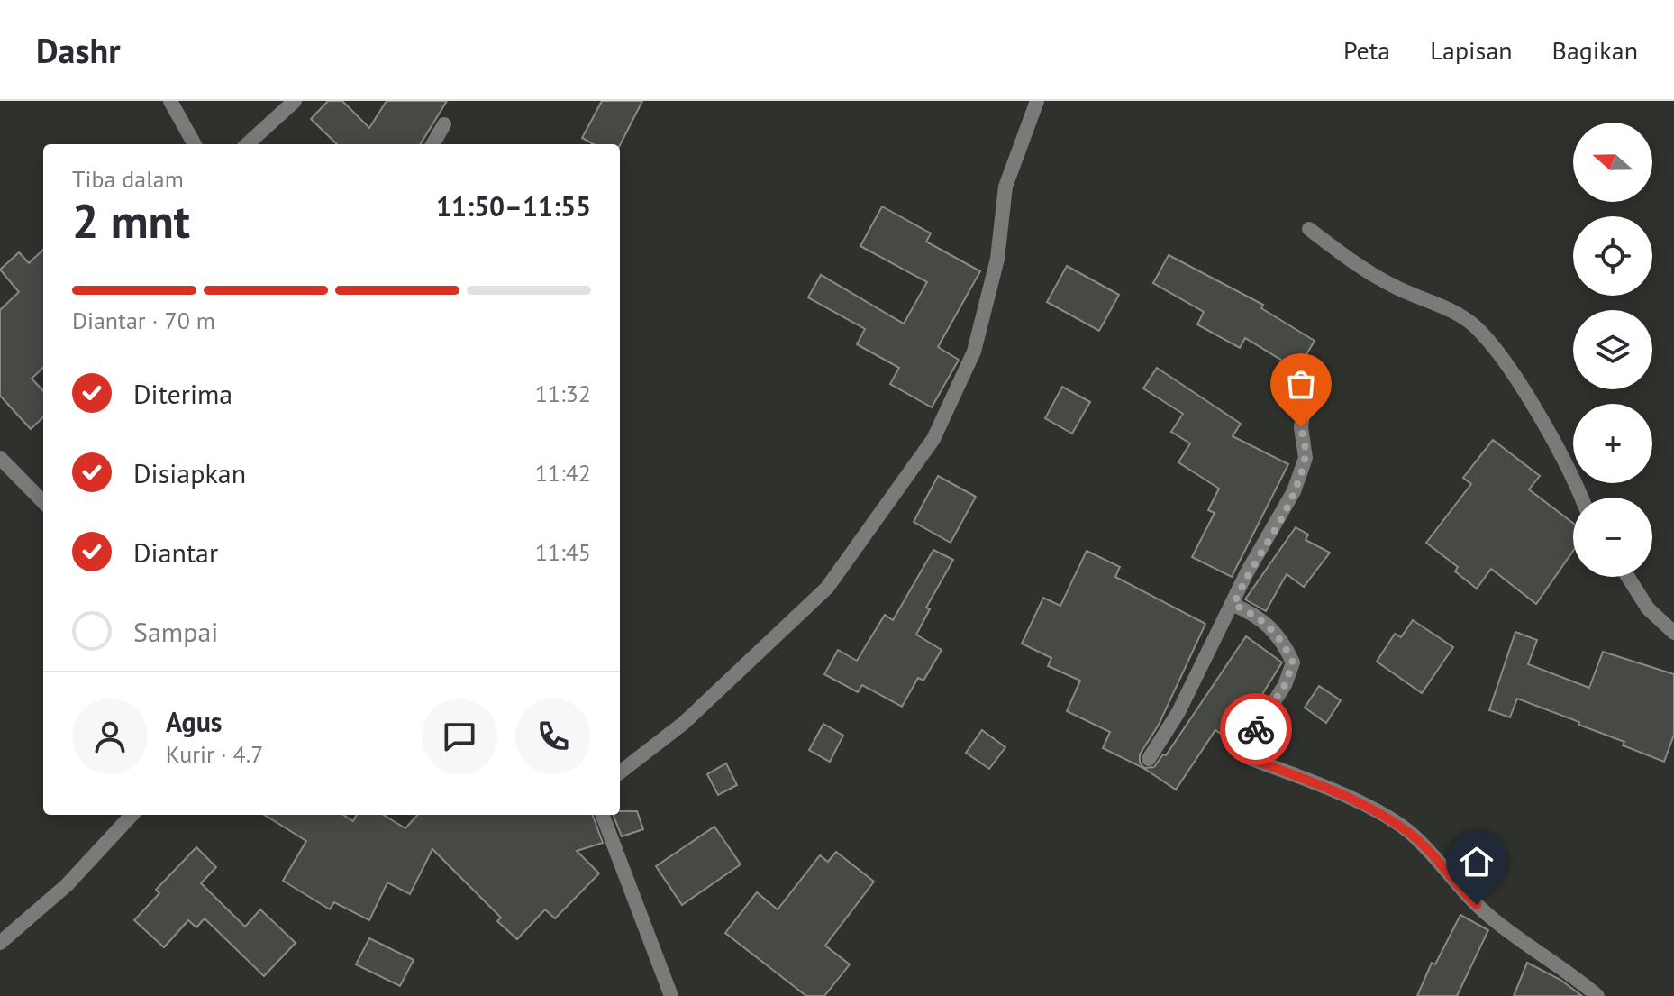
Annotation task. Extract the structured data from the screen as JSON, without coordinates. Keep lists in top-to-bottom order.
{
  "north": "left",
  "page": {
    "header": "Dashr",
    "nav": ["Peta", "Lapisan", "Bagikan"],
    "map_buttons": ["+", "−"],
    "heading": ["2 mnt", "Tiba dalam", "11:50–11:55"],
    "panel": ["Agus", "Kurir · 4.7"],
    "bar": "Diantar · 70 m",
    "list": [
      ["Diterima", "11:32"],
      ["Disiapkan", "11:42"],
      ["Diantar", "11:45"],
      "Sampai"
    ]
  }
}
